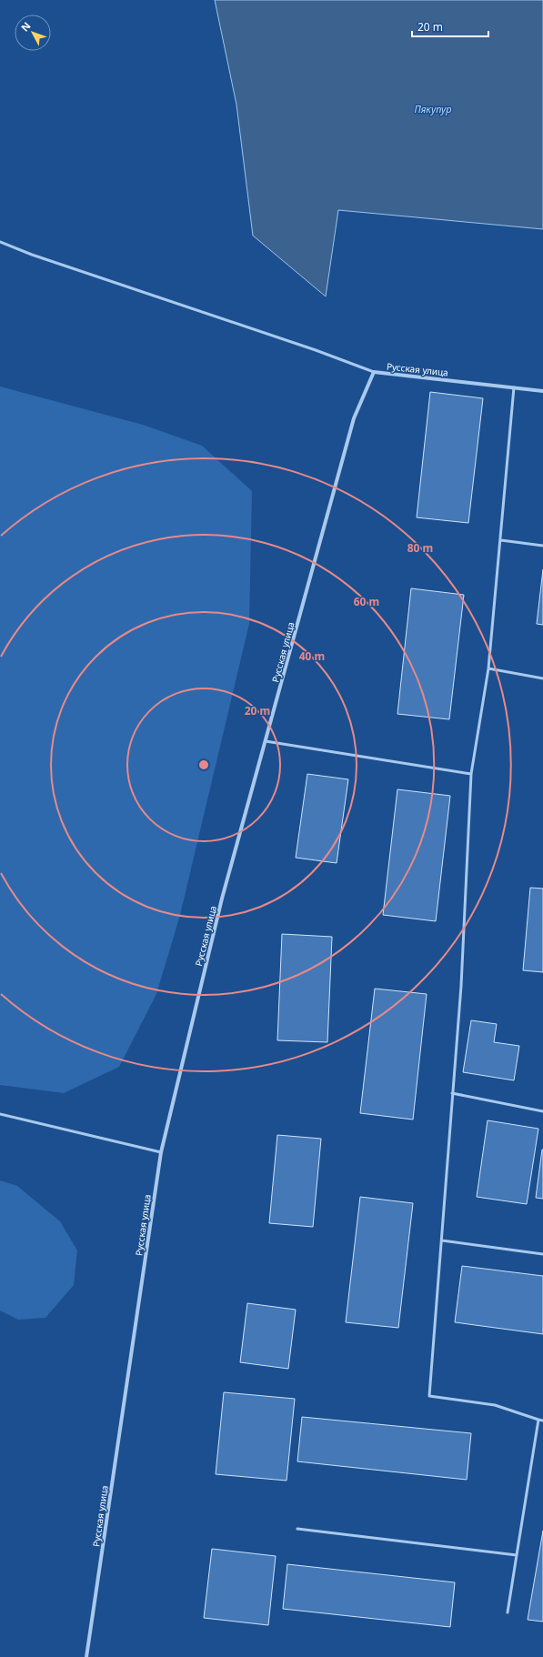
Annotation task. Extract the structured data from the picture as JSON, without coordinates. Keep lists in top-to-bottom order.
{
  "streets": {
    "street": ["Русская улица"]
  },
  "water": ["Пякупур"],
  "scale_bar": "20 m",
  "north": "top left",
  "rings": [
    "80 m",
    "60 m",
    "40 m",
    "20 m"
  ]
}
